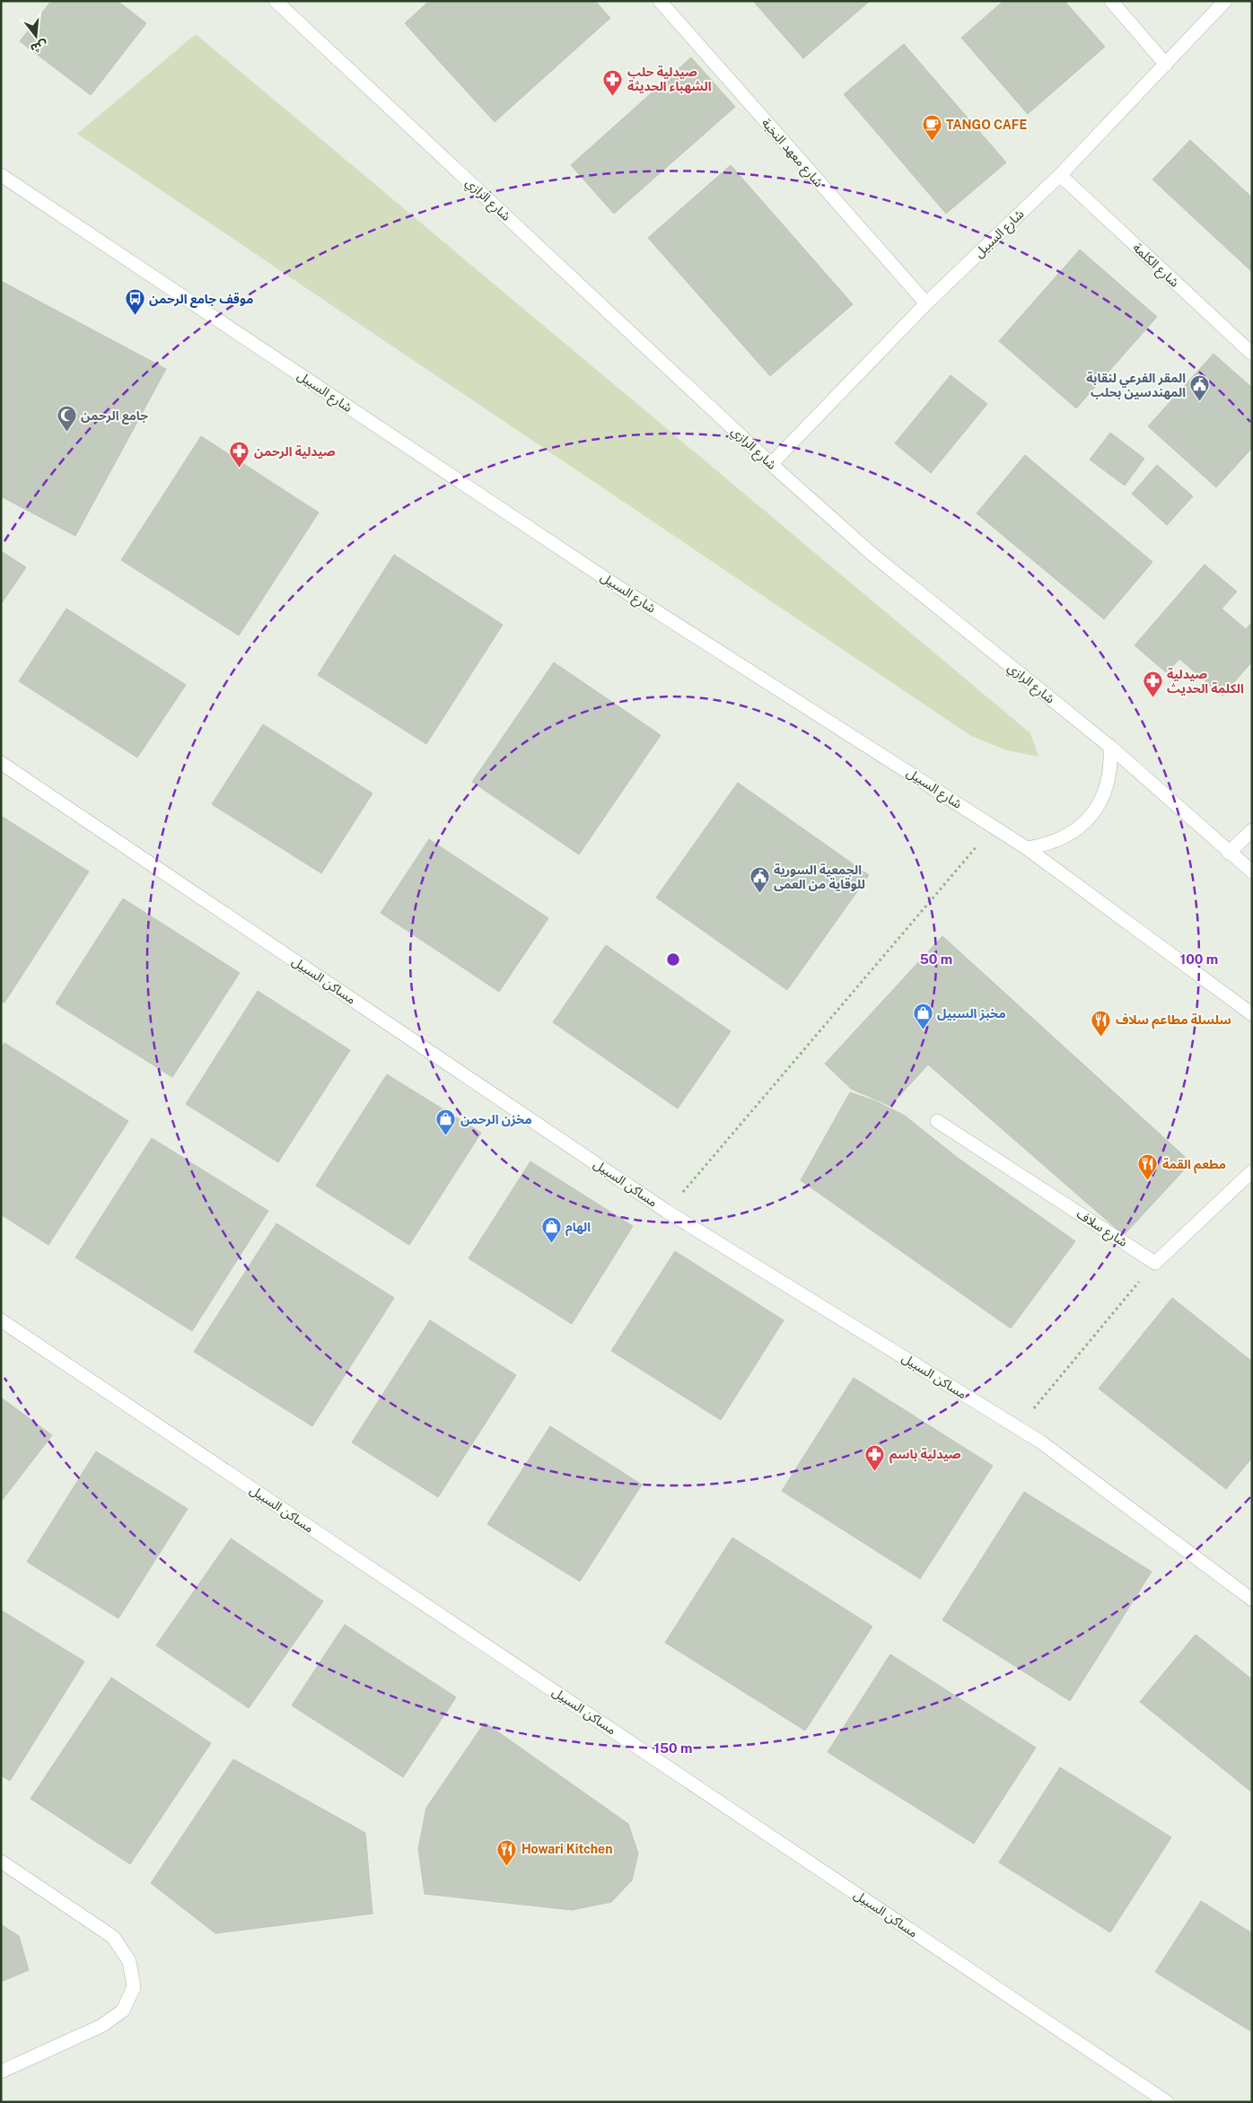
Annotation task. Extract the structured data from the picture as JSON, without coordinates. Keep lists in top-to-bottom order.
{
  "streets": {
    "street": [
      "شارع معهد النخبة",
      "شارع الرازي",
      "شارع السبيل",
      "شارع الكلمة",
      "مساكن السبيل",
      "شارع سلاف"
    ]
  },
  "crossings": [
    ["شارع معهد النخبة", "شارع السبيل"],
    ["شارع الرازي", "شارع السبيل"],
    ["شارع السبيل", "شارع الكلمة"]
  ],
  "places": {
    "pharmacy": [
      "صيدلية حلب الشهباء الحديثة",
      "صيدلية الرحمن",
      "صيدلية الكلمة الحديث",
      "صيدلية باسم"
    ],
    "cafe": ["TANGO CAFE"],
    "bus stop": ["موقف جامع الرحمن"],
    "public building": ["المقر الفرعي لنقابة المهندسين بحلب", "الجمعية السورية للوقاية من العمى"],
    "mosque": ["جامع الرحمن"],
    "shop": ["مخبز السبيل", "مخزن الرحمن", "الهام"],
    "restaurant": ["سلسلة مطاعم سلاف", "مطعم القمة", "Howari Kitchen"]
  },
  "north": "bottom",
  "rings": ["50 m", "100 m", "150 m"]
}
